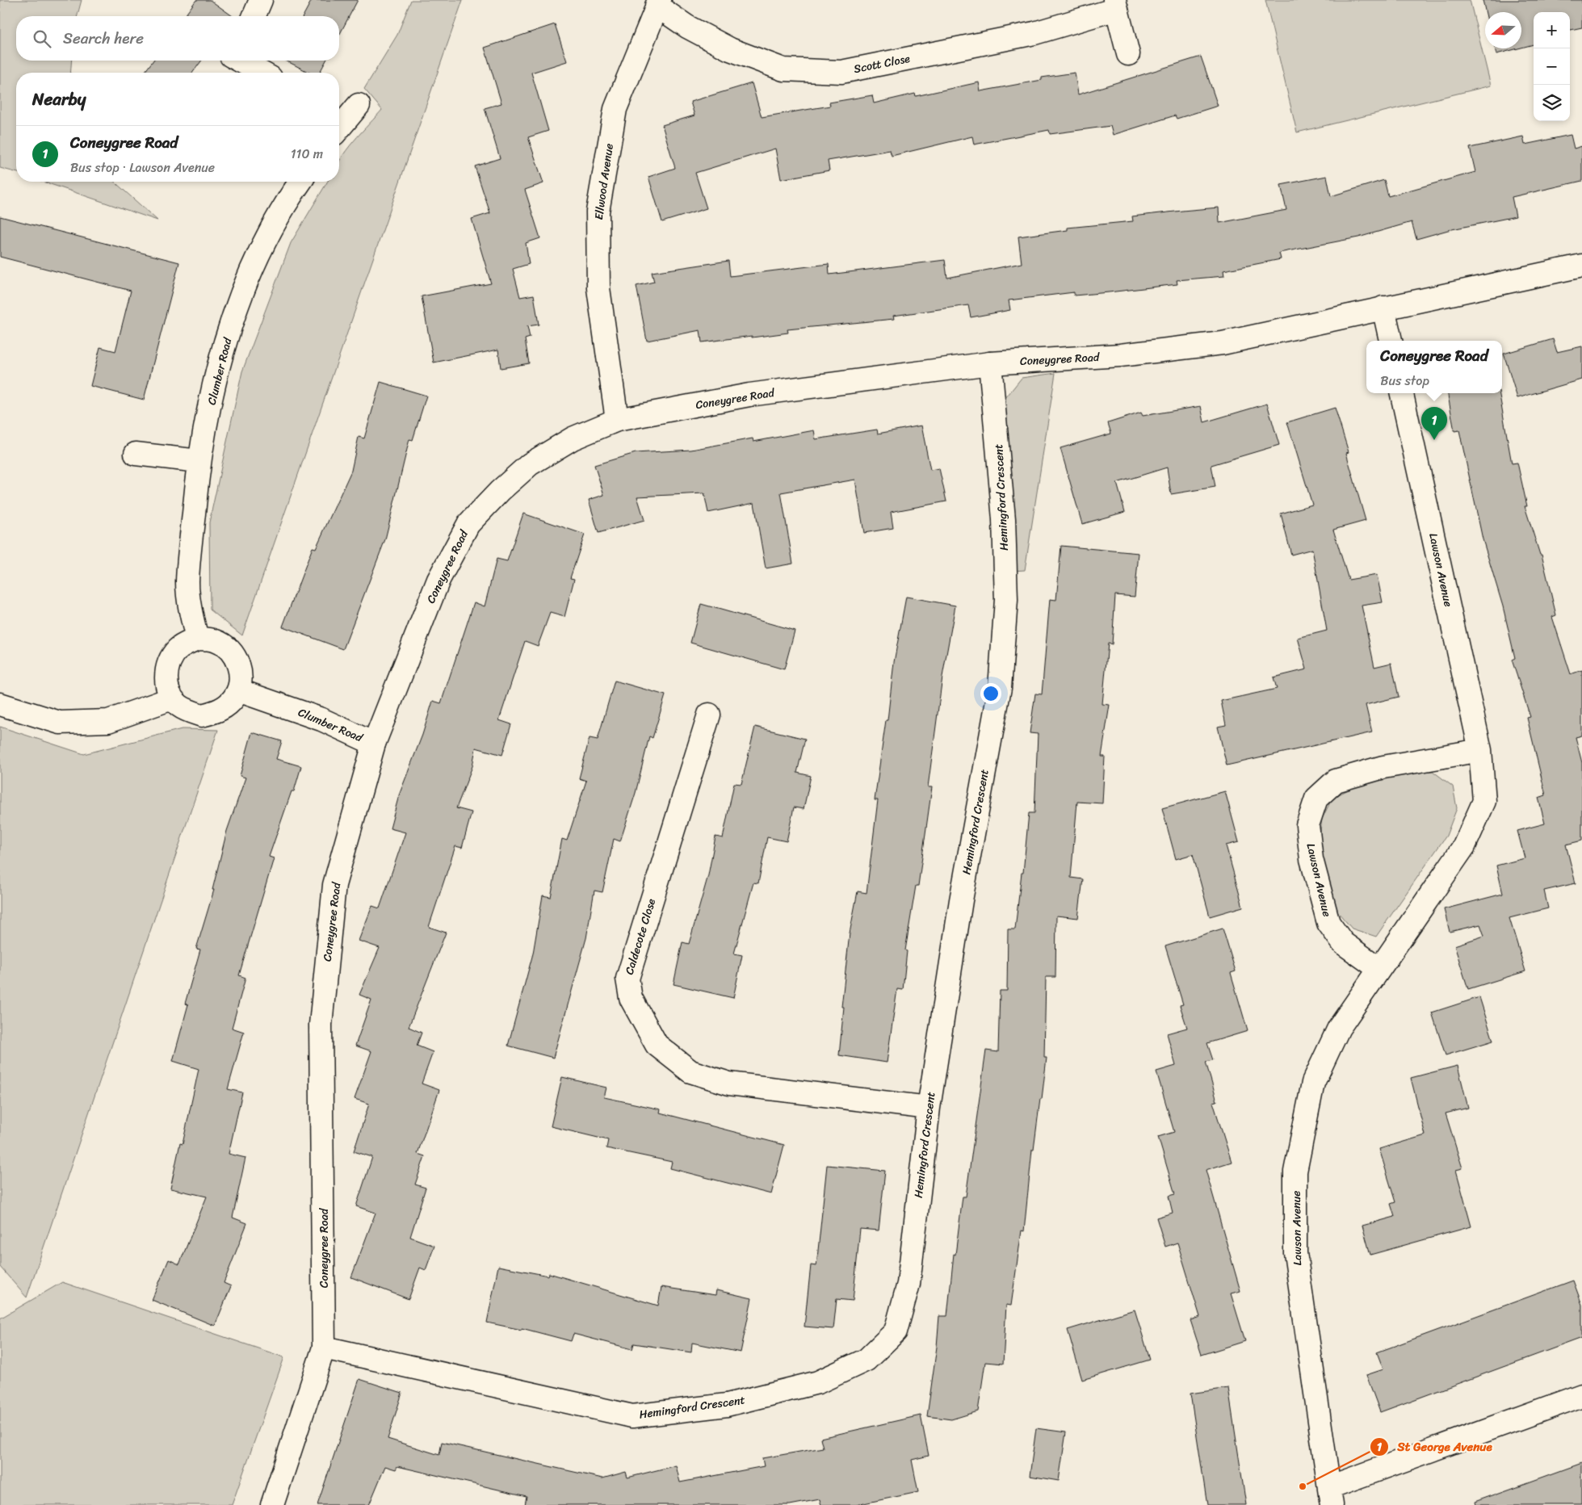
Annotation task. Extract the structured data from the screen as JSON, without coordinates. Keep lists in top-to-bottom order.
{
  "streets": {
    "street": [
      "Scott Close",
      "Ellwood Avenue",
      "Coneygree Road",
      "Clumber Road",
      "Hemingford Crescent",
      "Lawson Avenue",
      "Caldecote Close"
    ]
  },
  "crossings": [
    ["Scott Close", "Ellwood Avenue"],
    ["Ellwood Avenue", "Coneygree Road"],
    ["Coneygree Road", "Clumber Road"],
    ["Coneygree Road", "Hemingford Crescent"],
    ["Hemingford Crescent", "Caldecote Close"]
  ],
  "places": ["St George Avenue"],
  "north": "left",
  "page": {
    "map_buttons": ["+", "−"],
    "search": "Search here",
    "heading": "Nearby",
    "list": [
      {
        "mark": "1",
        "name": "Coneygree Road",
        "note": "Bus stop · Lawson Avenue",
        "value": "110 m"
      }
    ],
    "popup": ["Coneygree Road", "Bus stop"],
    "pins": "1"
  }
}
